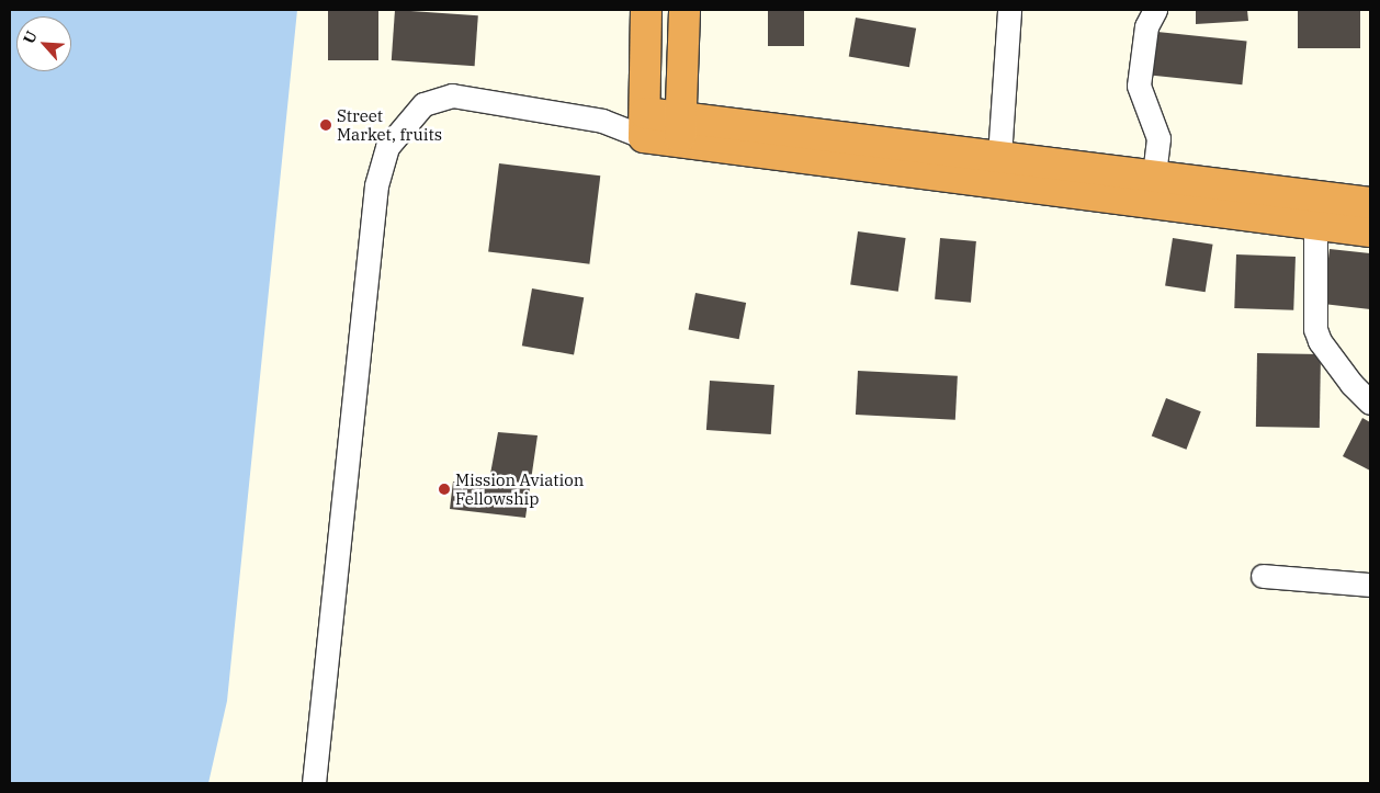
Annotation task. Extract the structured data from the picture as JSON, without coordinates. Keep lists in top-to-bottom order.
{
  "places": ["Street Market, fruits", "Mission Aviation Fellowship"],
  "north": "top left"
}
